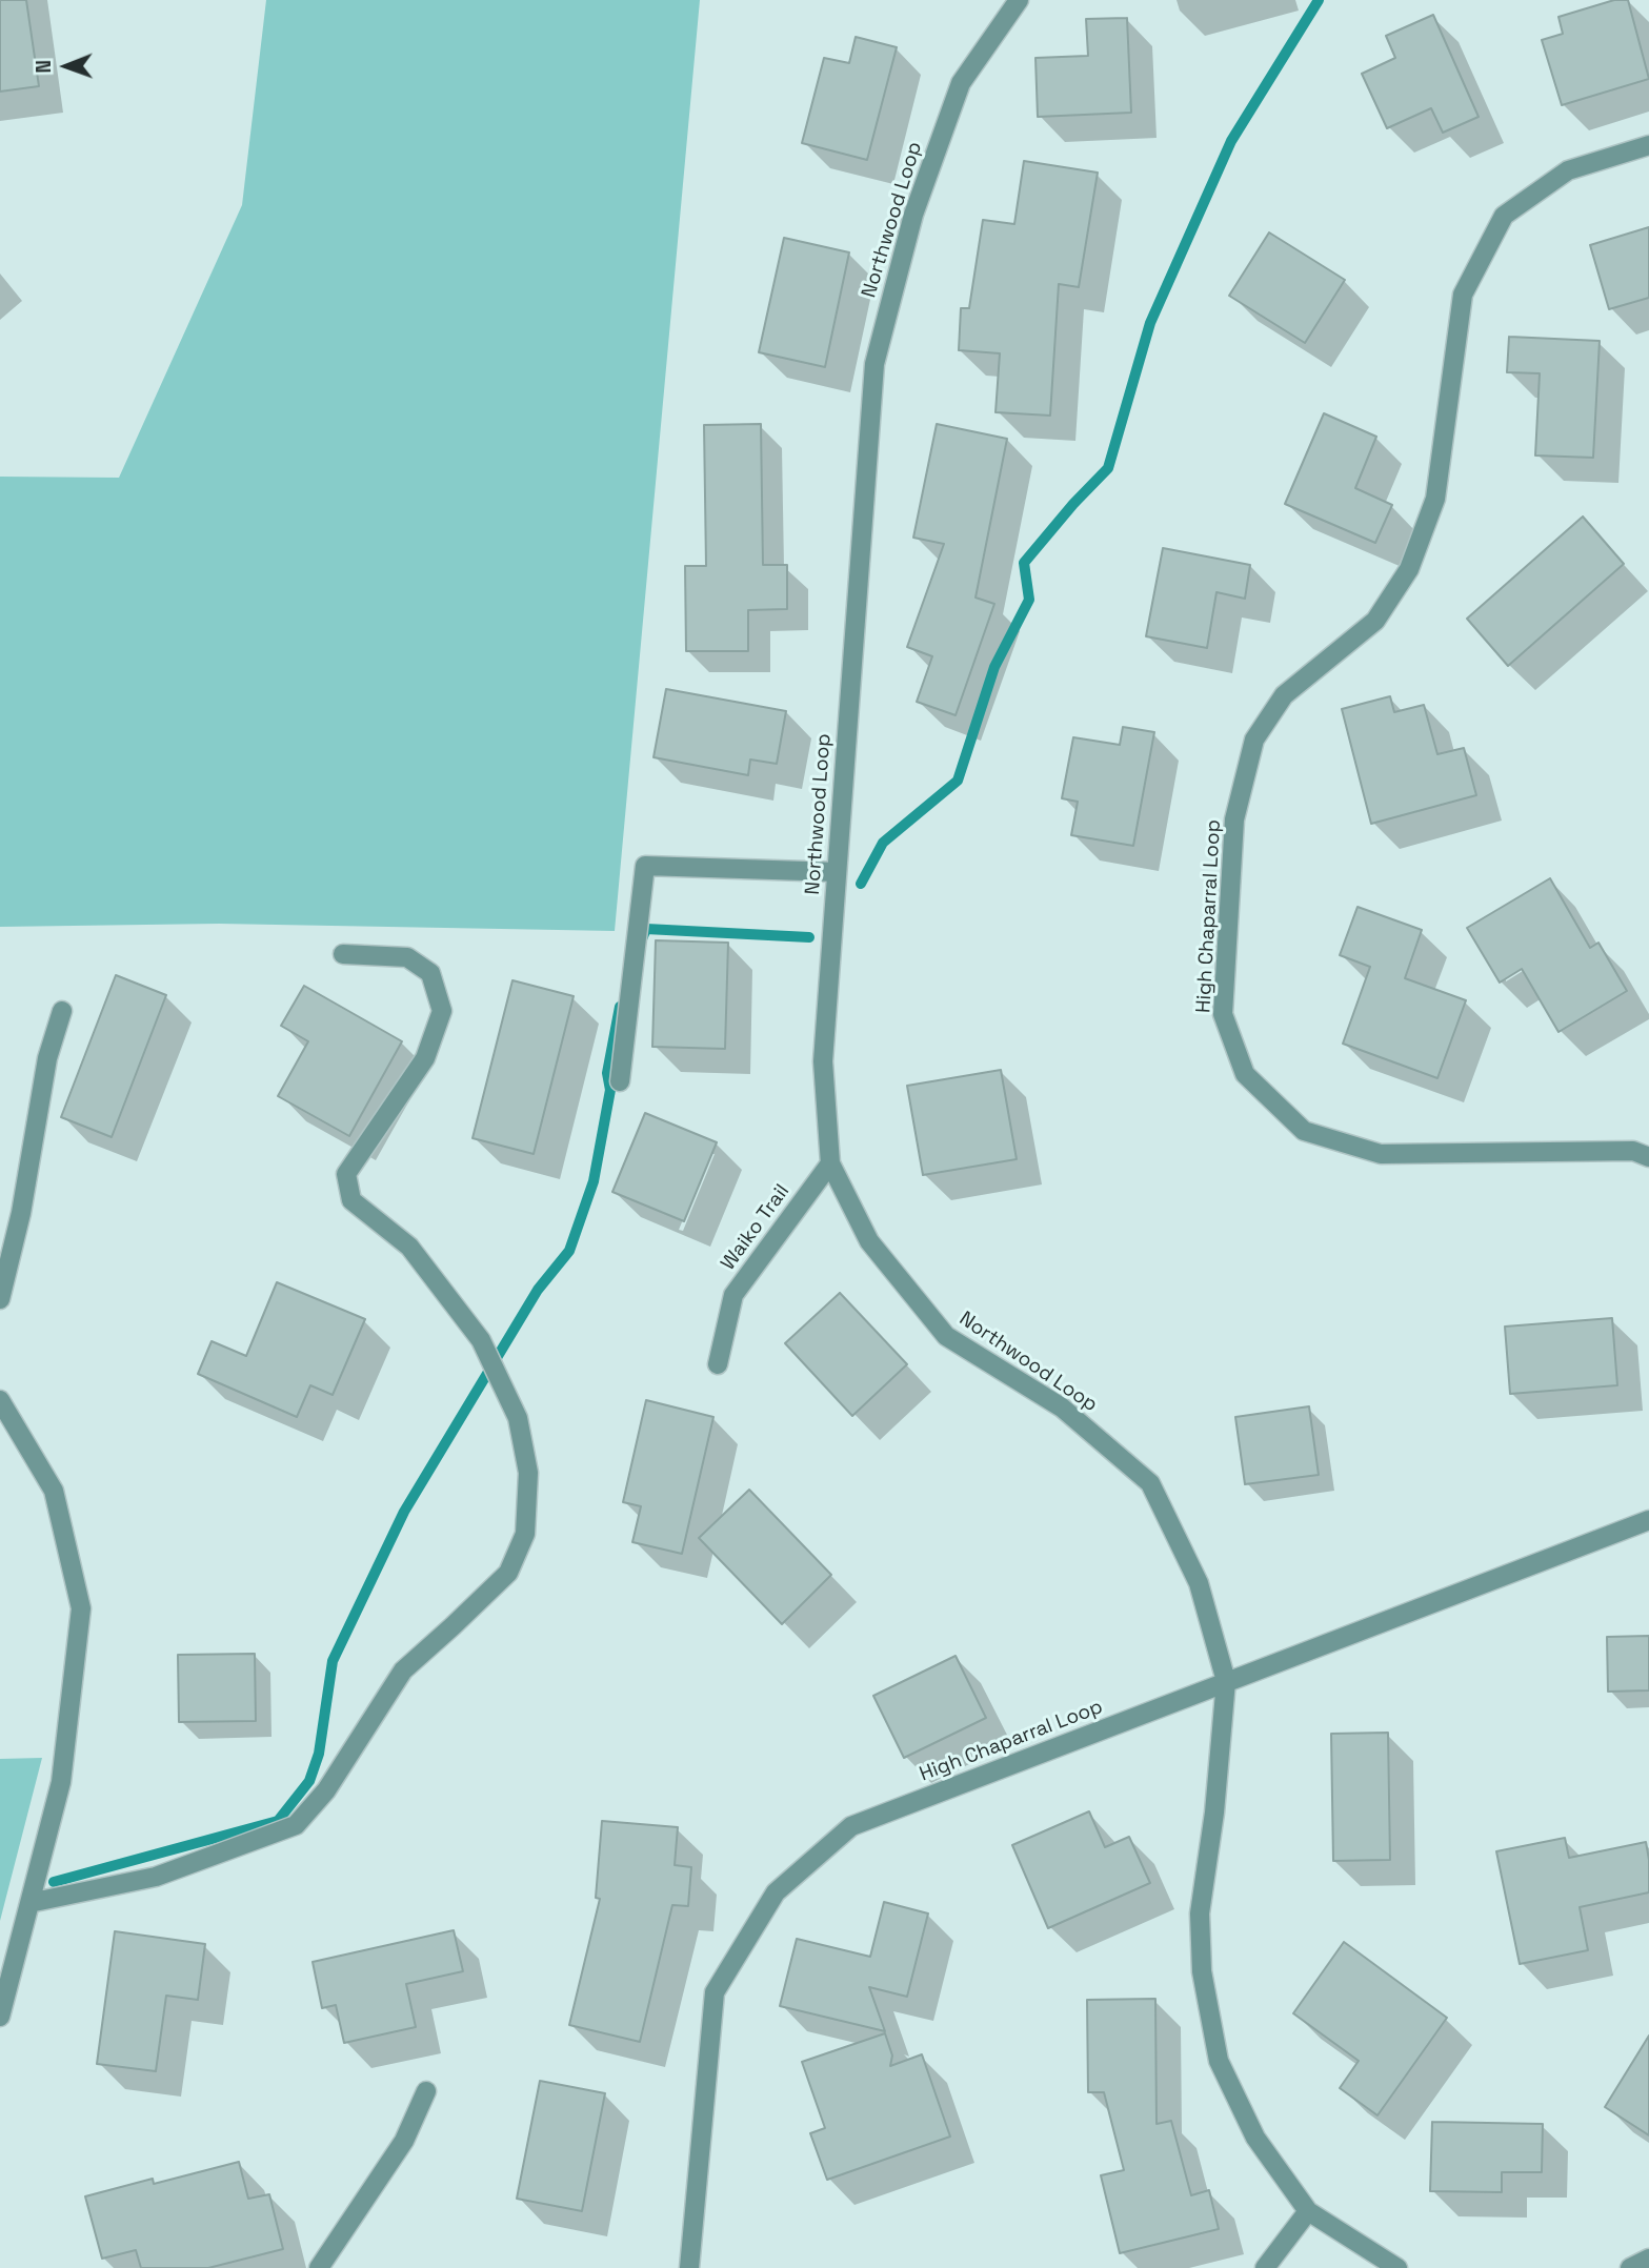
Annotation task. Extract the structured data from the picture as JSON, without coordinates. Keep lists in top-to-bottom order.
{
  "streets": {
    "street": ["Northwood Loop", "High Chaparral Loop", "Waiko Trail"]
  },
  "crossings": [
    ["Northwood Loop", "High Chaparral Loop"],
    ["Northwood Loop", "Waiko Trail"]
  ],
  "north": "left"
}
